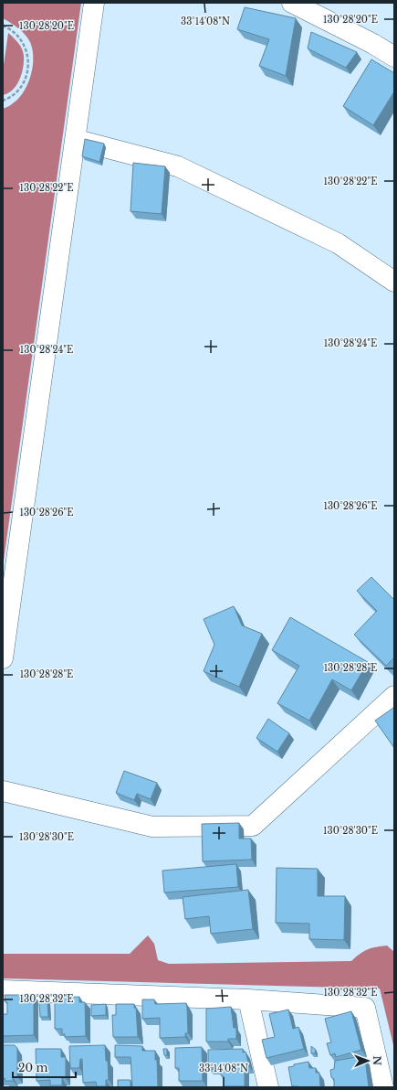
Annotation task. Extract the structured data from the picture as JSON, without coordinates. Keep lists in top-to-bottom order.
{
  "scale_bar": "20 m",
  "north": "right",
  "coordinates": [
    "130°28'20\"E",
    "33°14'08\"N",
    "130°28'22\"E",
    "130°28'24\"E",
    "130°28'26\"E",
    "130°28'28\"E",
    "130°28'30\"E",
    "130°28'32\"E"
  ]
}
